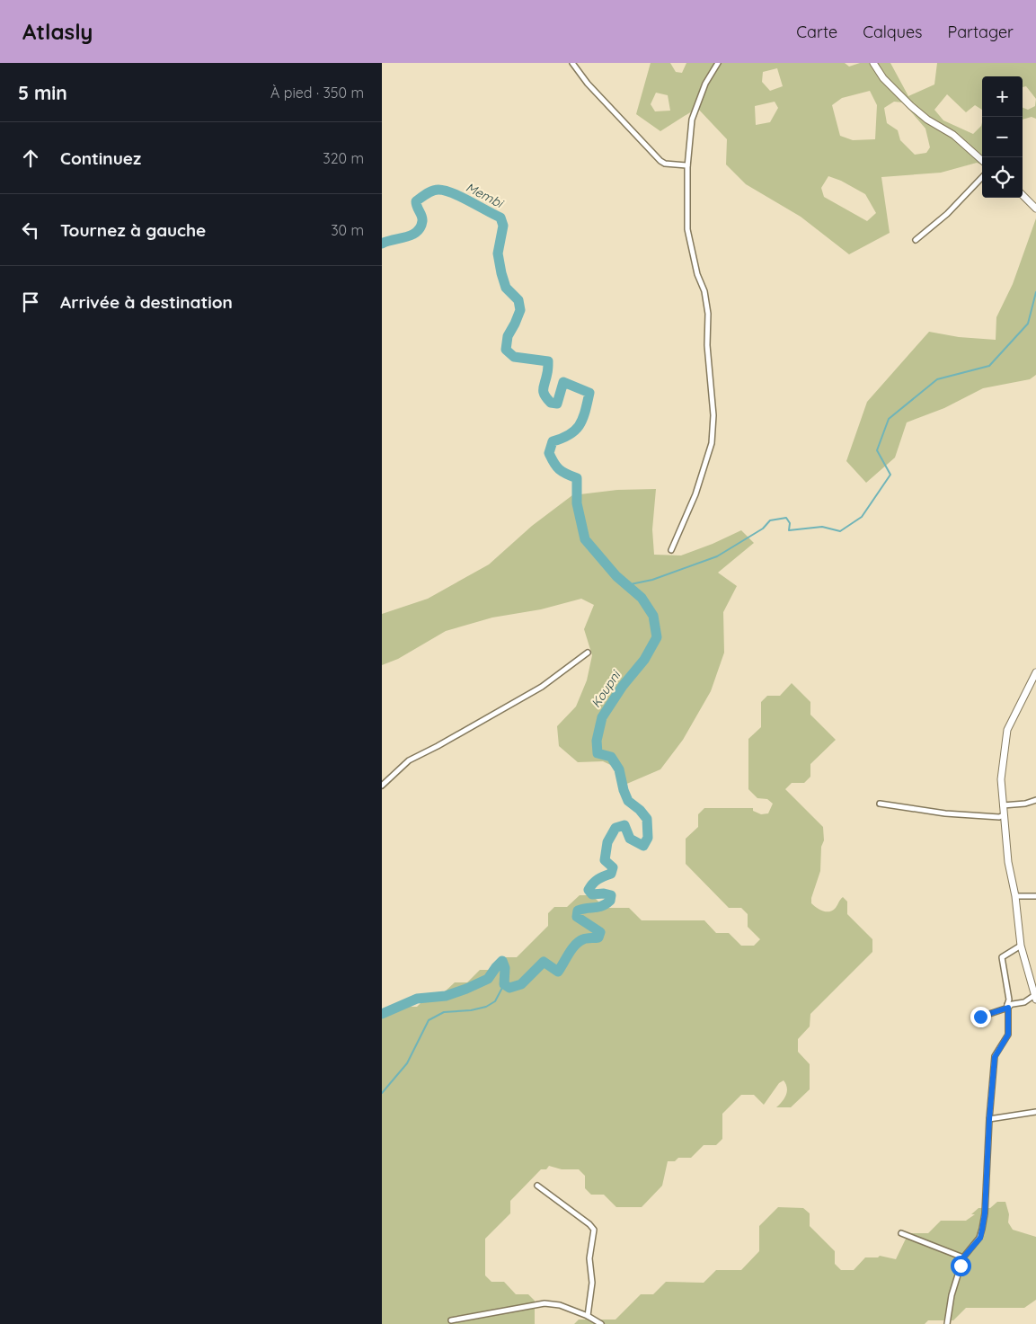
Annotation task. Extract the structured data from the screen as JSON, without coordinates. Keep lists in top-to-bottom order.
{
  "water": ["Membi", "Koupni"],
  "page": {
    "header": "Atlasly",
    "nav": ["Carte", "Calques", "Partager"],
    "heading": ["5 min", "À pied · 350 m"],
    "map_buttons": ["+", "−"],
    "list": [
      ["Continuez", "320 m"],
      ["Tournez à gauche", "30 m"],
      "Arrivée à destination"
    ]
  }
}
